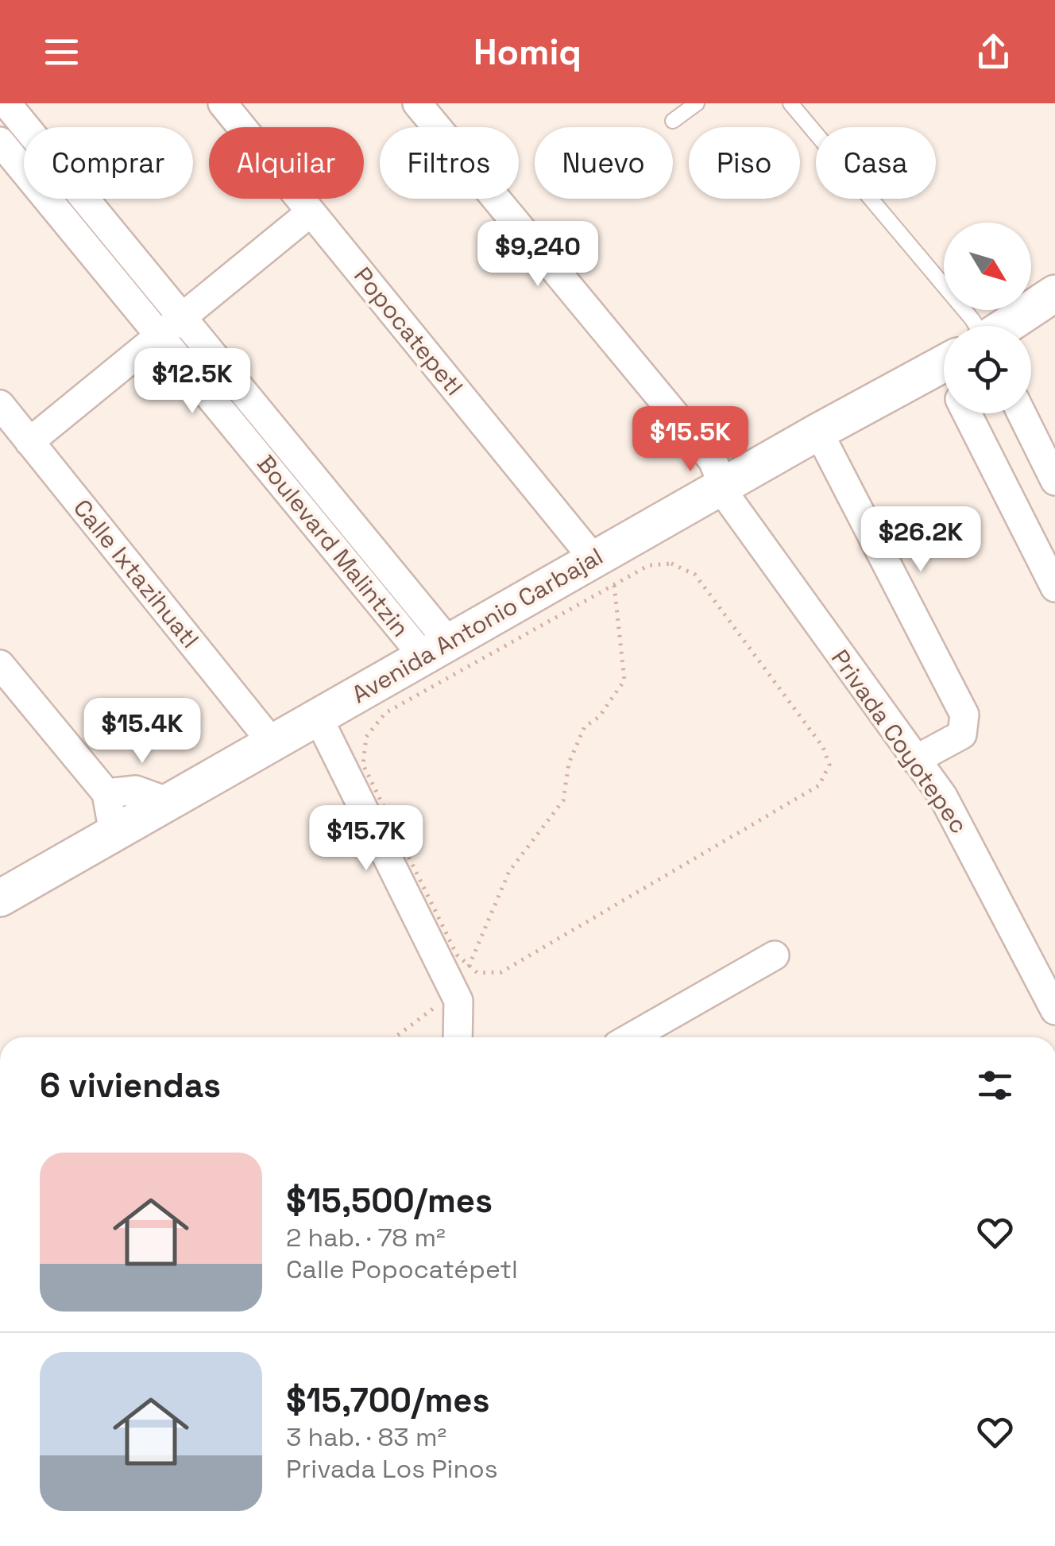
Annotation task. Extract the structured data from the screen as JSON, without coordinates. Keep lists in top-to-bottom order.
{
  "streets": {
    "street": [
      "Popocatepetl",
      "Boulevard Malintzin",
      "Calle Ixtazihuatl",
      "Avenida Antonio Carbajal",
      "Privada Coyotepec"
    ]
  },
  "crossings": [
    ["Popocatepetl", "Avenida Antonio Carbajal"],
    ["Boulevard Malintzin", "Avenida Antonio Carbajal"],
    ["Calle Ixtazihuatl", "Avenida Antonio Carbajal"],
    ["Avenida Antonio Carbajal", "Privada Coyotepec"]
  ],
  "north": "bottom right",
  "page": {
    "header": "Homiq",
    "chip": [
      "Comprar",
      "Alquilar",
      "Filtros",
      "Nuevo",
      "Piso",
      "Casa"
    ],
    "price": [
      "$9,240",
      "$12.5K",
      "$15.5K",
      "$26.2K",
      "$15.4K",
      "$15.7K"
    ],
    "heading": "6 viviendas",
    "list": [
      {
        "name": "$15,500/mes",
        "note": "2 hab. · 78 m² · Calle Popocatépetl"
      },
      {
        "name": "$15,700/mes",
        "note": "3 hab. · 83 m² · Privada Los Pinos"
      }
    ]
  }
}
